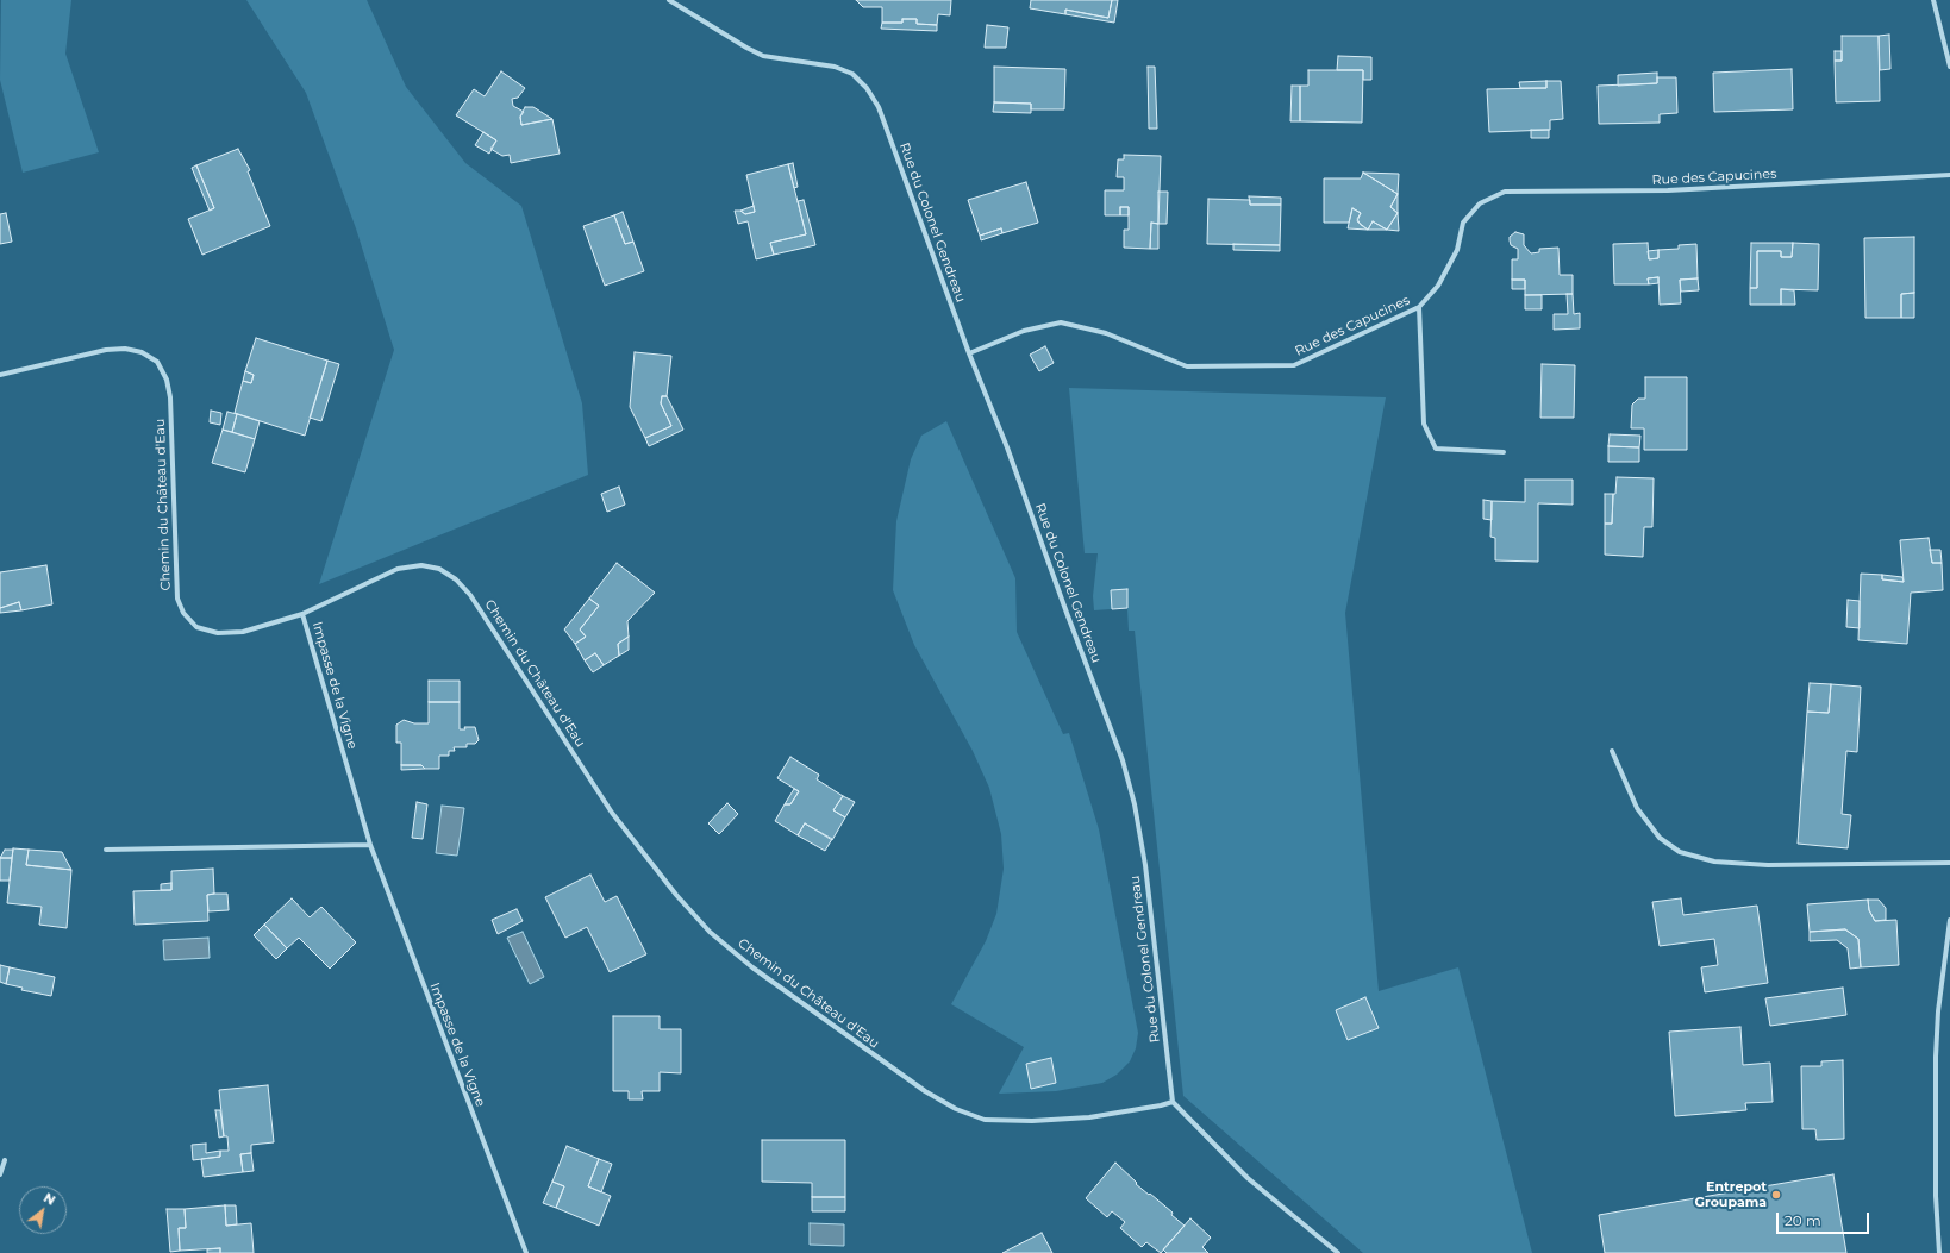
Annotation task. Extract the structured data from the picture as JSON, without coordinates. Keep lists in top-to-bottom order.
{
  "streets": {
    "street": [
      "Rue des Capucines",
      "Rue du Colonel Gendreau",
      "Chemin du Château d'Eau",
      "Impasse de la Vigne"
    ]
  },
  "crossings": [
    ["Rue des Capucines", "Rue du Colonel Gendreau"],
    ["Rue du Colonel Gendreau", "Chemin du Château d'Eau"],
    ["Chemin du Château d'Eau", "Impasse de la Vigne"]
  ],
  "places": ["Entrepot Groupama"],
  "scale_bar": "20 m",
  "north": "top right"
}
